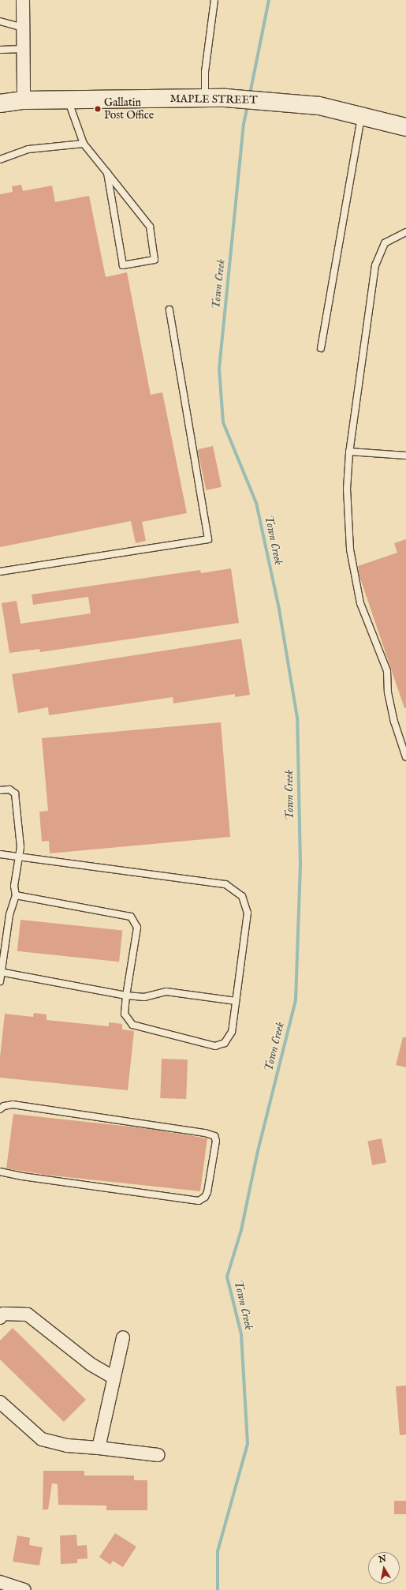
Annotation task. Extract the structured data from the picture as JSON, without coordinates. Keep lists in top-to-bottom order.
{
  "streets": {
    "street": ["MAPLE STREET"]
  },
  "water": ["Town Creek"],
  "places": ["Gallatin Post Office"],
  "north": "top"
}
